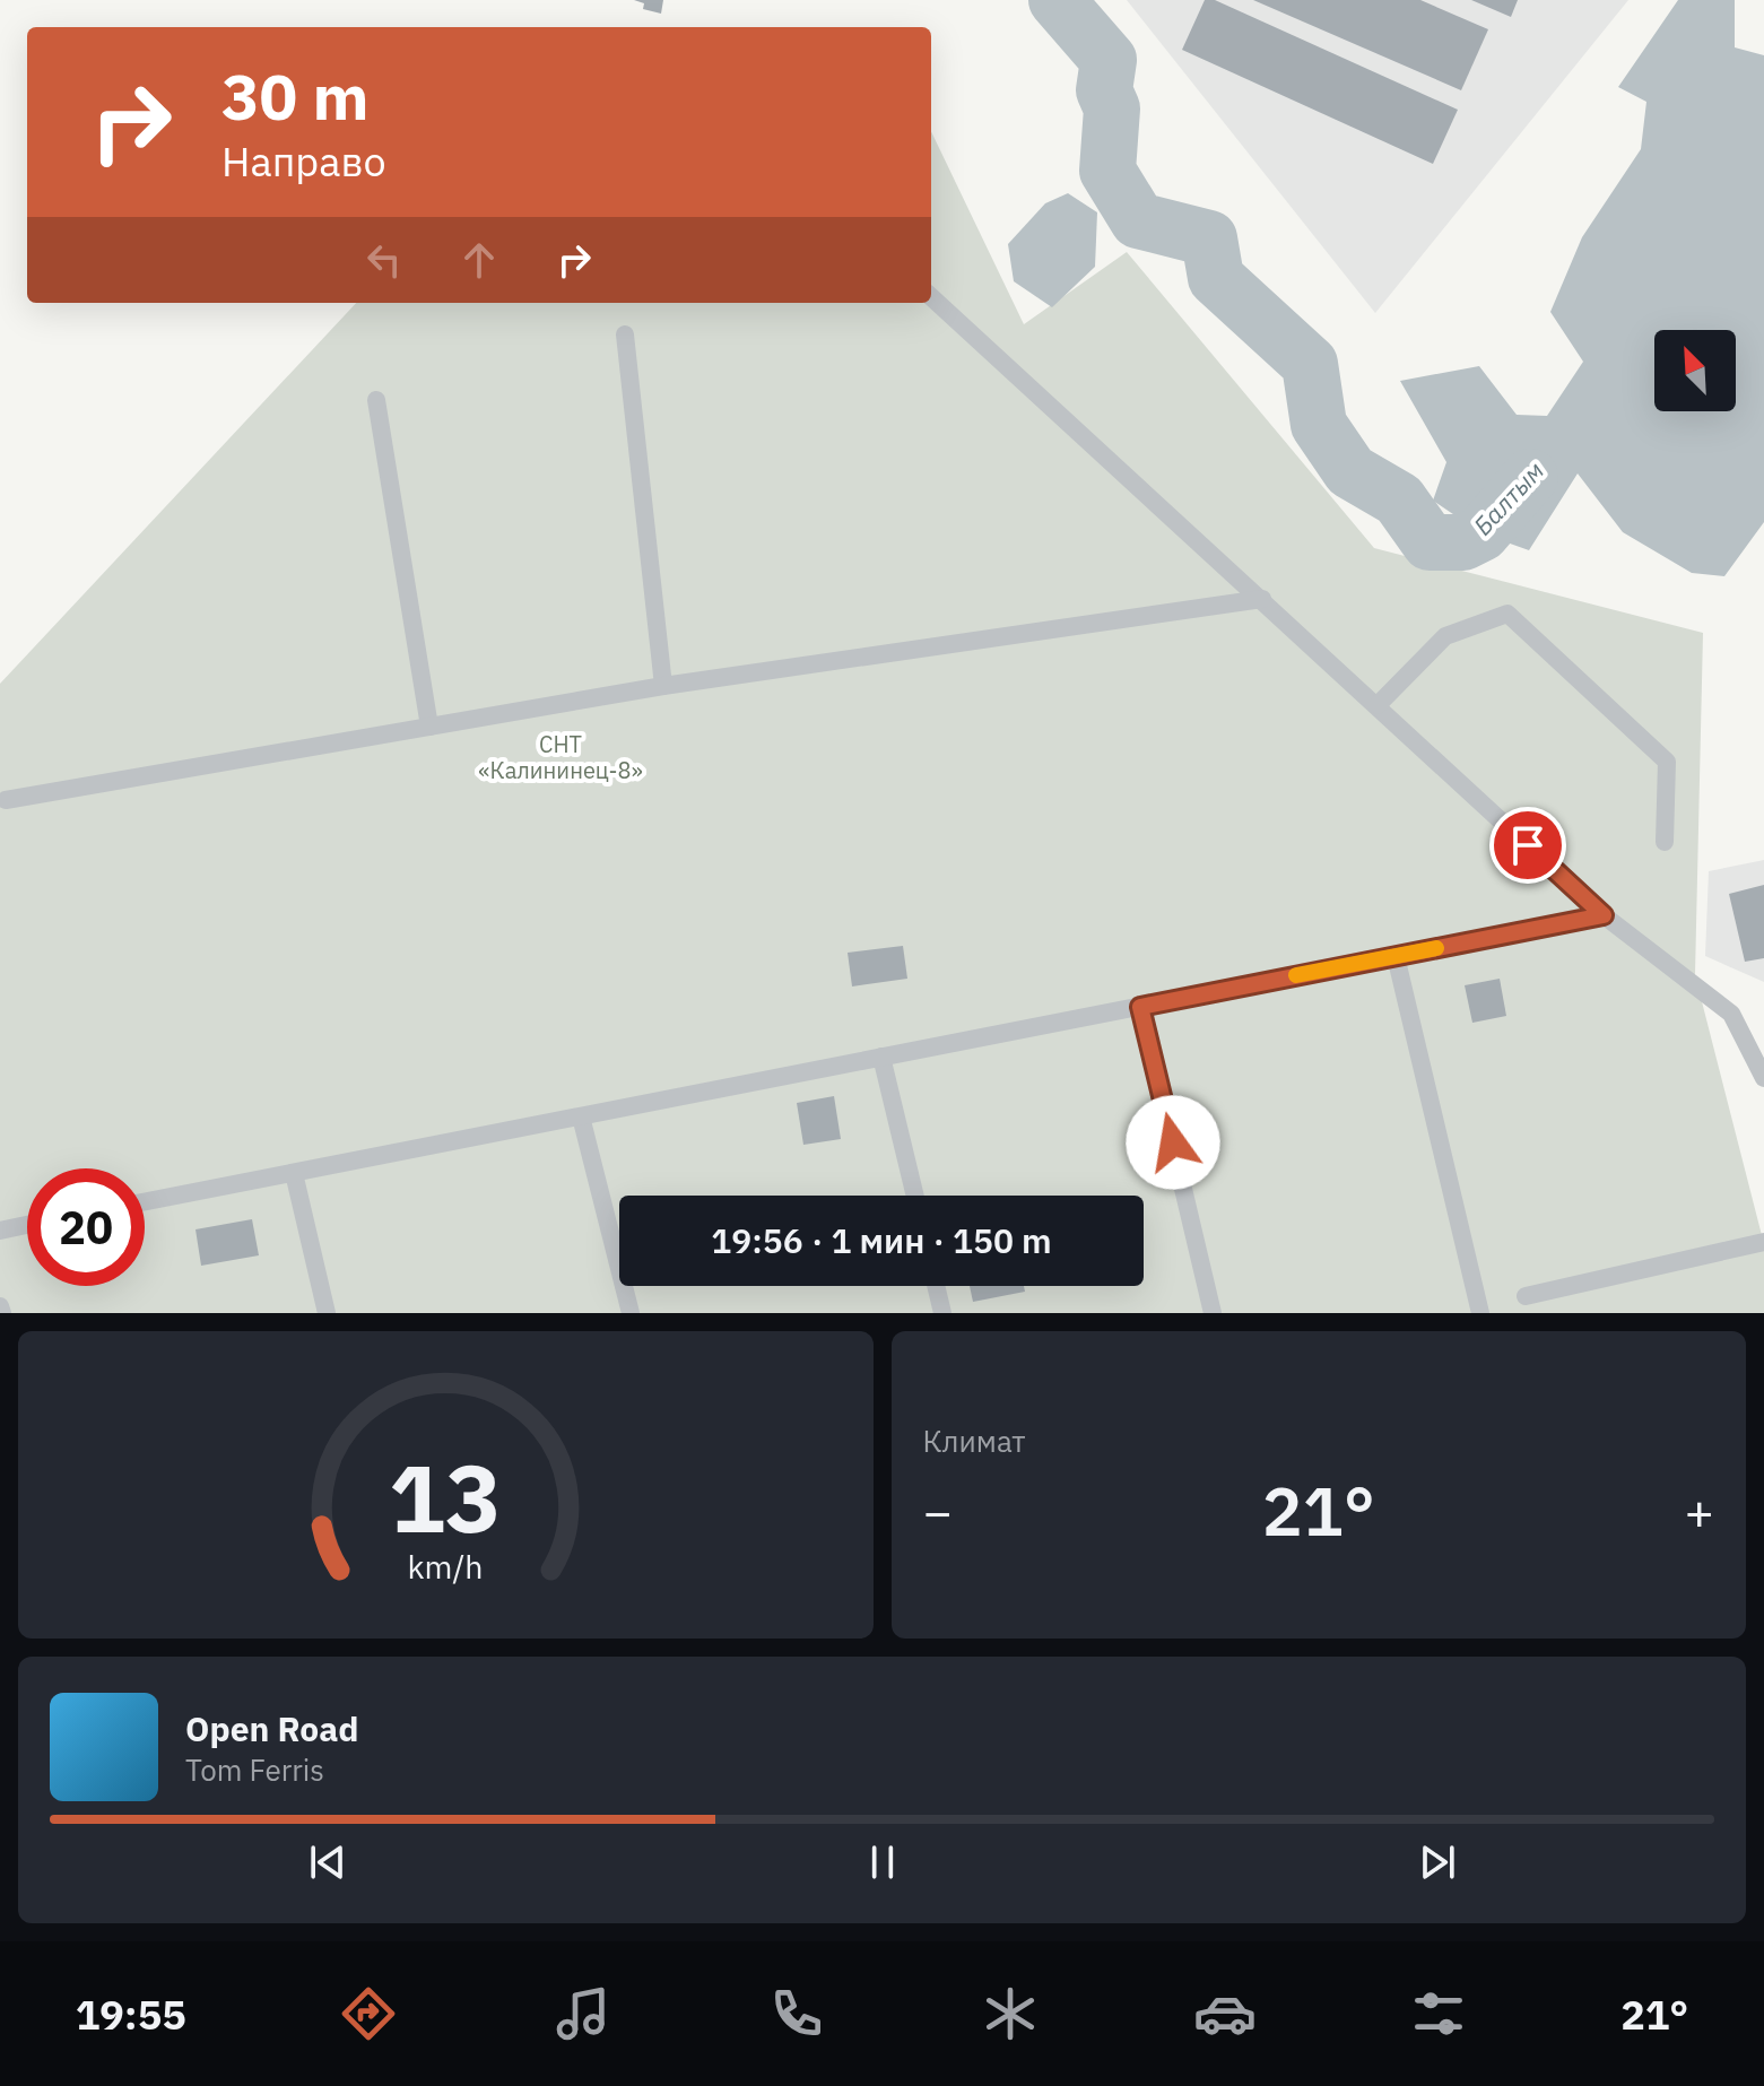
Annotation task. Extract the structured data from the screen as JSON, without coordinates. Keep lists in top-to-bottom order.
{
  "water": ["Балтым"],
  "parks": ["СНТ «Калининец-8»"],
  "north": "top left",
  "page": {
    "turn": ["30 m", "Направо"],
    "limit": "20",
    "trip": "19:56 · 1 мин · 150 m",
    "tile": "Климат",
    "heat": ["−", "21°", "+"],
    "song": ["Open Road", "Tom Ferris"],
    "tabs": ["19:55", "21°"],
    "gauge": ["13", "km/h"]
  }
}
